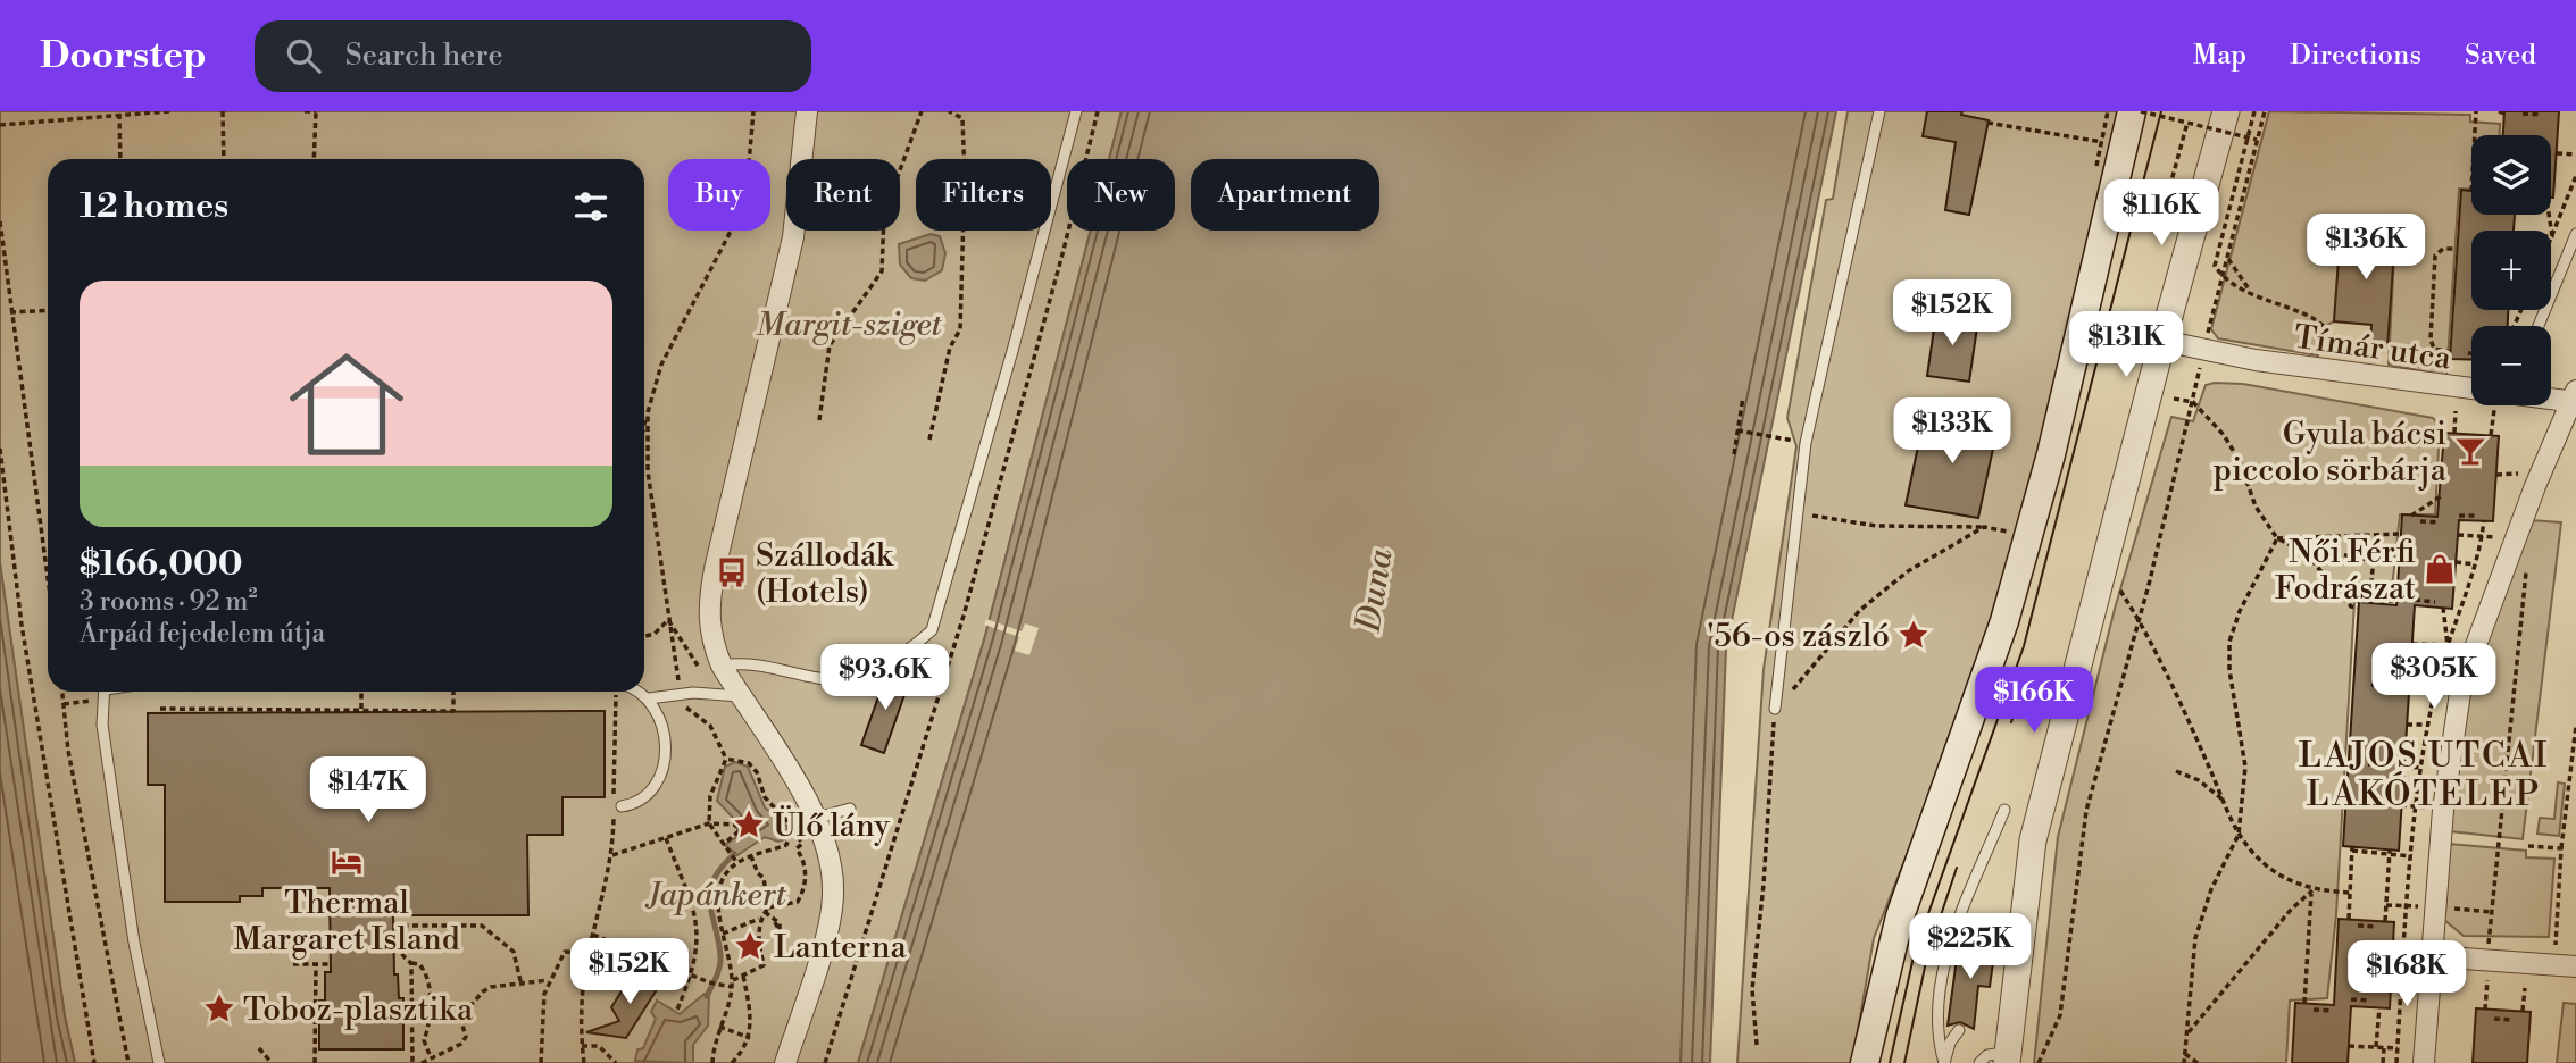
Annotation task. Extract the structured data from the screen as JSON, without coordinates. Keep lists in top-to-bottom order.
{
  "streets": {
    "street": ["Tímár utca"]
  },
  "districts": ["LAJOS UTCAI LAKÓTELEP"],
  "water": ["Duna"],
  "parks": ["Margit-sziget", "Japánkert"],
  "places": {
    "bar": ["Gyula bácsi piccolo sörbárja"],
    "shop": ["Női Férfi Fodrászat"],
    "bus stop": ["Szállodák (Hotels)"],
    "place": [
      "'56-os zászló",
      "Ülő lány",
      "Lanterna",
      "Toboz-plasztika"
    ],
    "hotel": ["Thermal Margaret Island"]
  },
  "page": {
    "header": "Doorstep",
    "search": "Search here",
    "nav": ["Map", "Directions", "Saved"],
    "map_buttons": ["+", "−"],
    "chip": [
      "Buy",
      "Rent",
      "Filters",
      "New",
      "Apartment"
    ],
    "heading": "12 homes",
    "price": [
      "$116K",
      "$136K",
      "$152K",
      "$131K",
      "$133K",
      "$305K",
      "$93.6K",
      "$166K",
      "$147K",
      "$225K",
      "$152K",
      "$168K"
    ],
    "list": [
      {
        "name": "$166,000",
        "note": "3 rooms · 92 m² · Árpád fejedelem útja"
      }
    ]
  }
}
